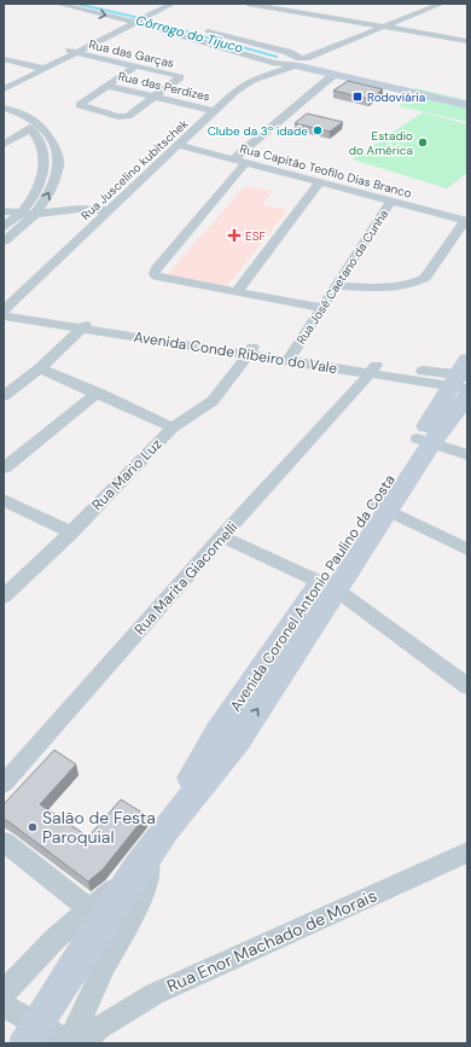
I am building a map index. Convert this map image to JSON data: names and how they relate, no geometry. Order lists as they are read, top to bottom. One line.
{"streets":{"street":["Rua das Garças","Rua das Perdizes","Rua Juscelino kubitschek","Rua Capitão Teofilo Dias Branco","Rua José Caetano da Cunha","Avenida Conde Ribeiro do Vale","Rua Mario Luz","Rua Marita Giacomelli","Avenida Coronel Antonio Paulino da Costa","Rua Enor Machado de Morais"]},"crossings":[["Rua das Garças","Rua das Perdizes"],["Rua das Perdizes","Rua Juscelino kubitschek"],["Rua Juscelino kubitschek","Rua Capitão Teofilo Dias Branco"],["Rua Juscelino kubitschek","Avenida Conde Ribeiro do Vale"],["Rua Capitão Teofilo Dias Branco","Rua José Caetano da Cunha"],["Rua José Caetano da Cunha","Avenida Conde Ribeiro do Vale"],["Avenida Conde Ribeiro do Vale","Rua Mario Luz"],["Avenida Conde Ribeiro do Vale","Rua Marita Giacomelli"],["Avenida Conde Ribeiro do Vale","Avenida Coronel Antonio Paulino da Costa"]],"water":["Córrego do Tijuco"],"places":{"transit":["Rodoviária"],"other":["Clube da 3º idade","Estadio do América","Salão de Festa Paroquial"],"health":["ESF"]}}
